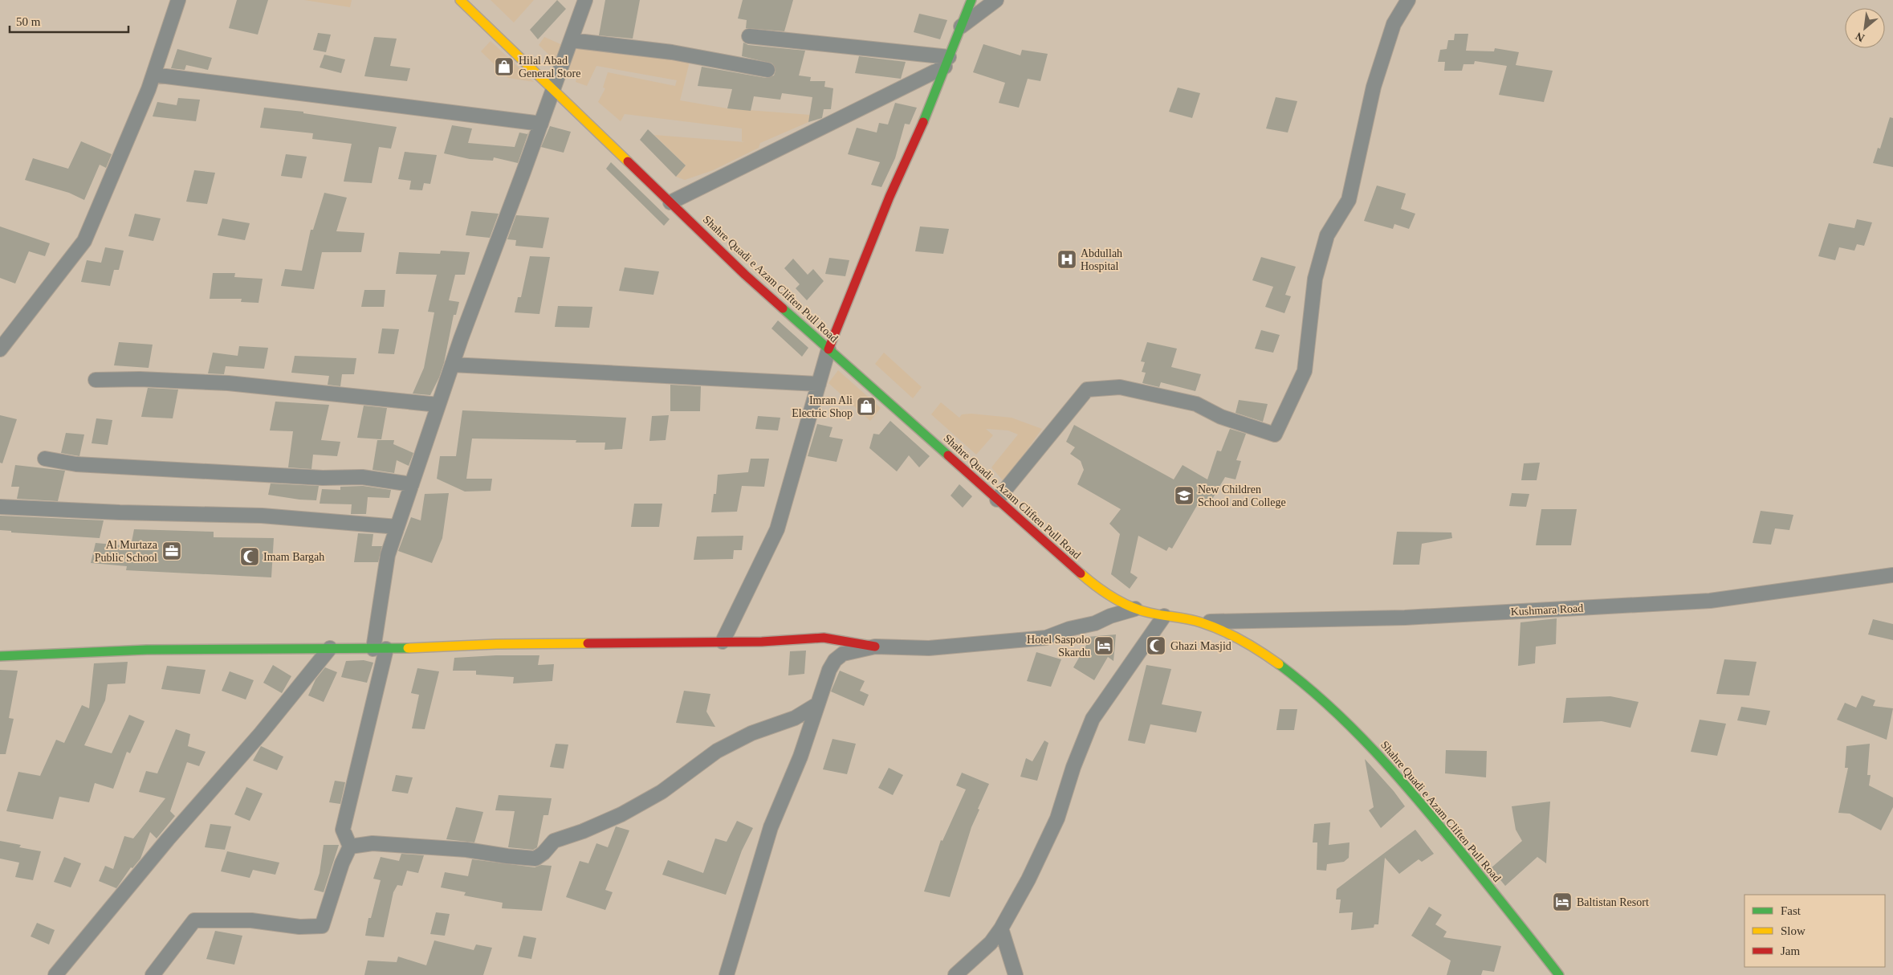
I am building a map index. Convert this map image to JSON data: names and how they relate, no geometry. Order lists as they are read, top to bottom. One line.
{"streets":{"main road":["Shahre Quadi e Azam Cliften Pull Road"],"street":["Kushmara Road"]},"crossings":[["Shahre Quadi e Azam Cliften Pull Road","Kushmara Road"]],"places":{"shop":["Hilal Abad General Store","Imran Ali Electric Shop"],"hospital":["Abdullah Hospital"],"school or university":["New Children School and College"],"office":["Al Murtaza Public School"],"mosque":["Imam Bargah","Ghazi Masjid"],"hotel":["Hotel Saspolo Skardu","Baltistan Resort"]},"legend":["Fast","Slow","Jam"],"scale_bar":"50 m","north":"bottom left"}
